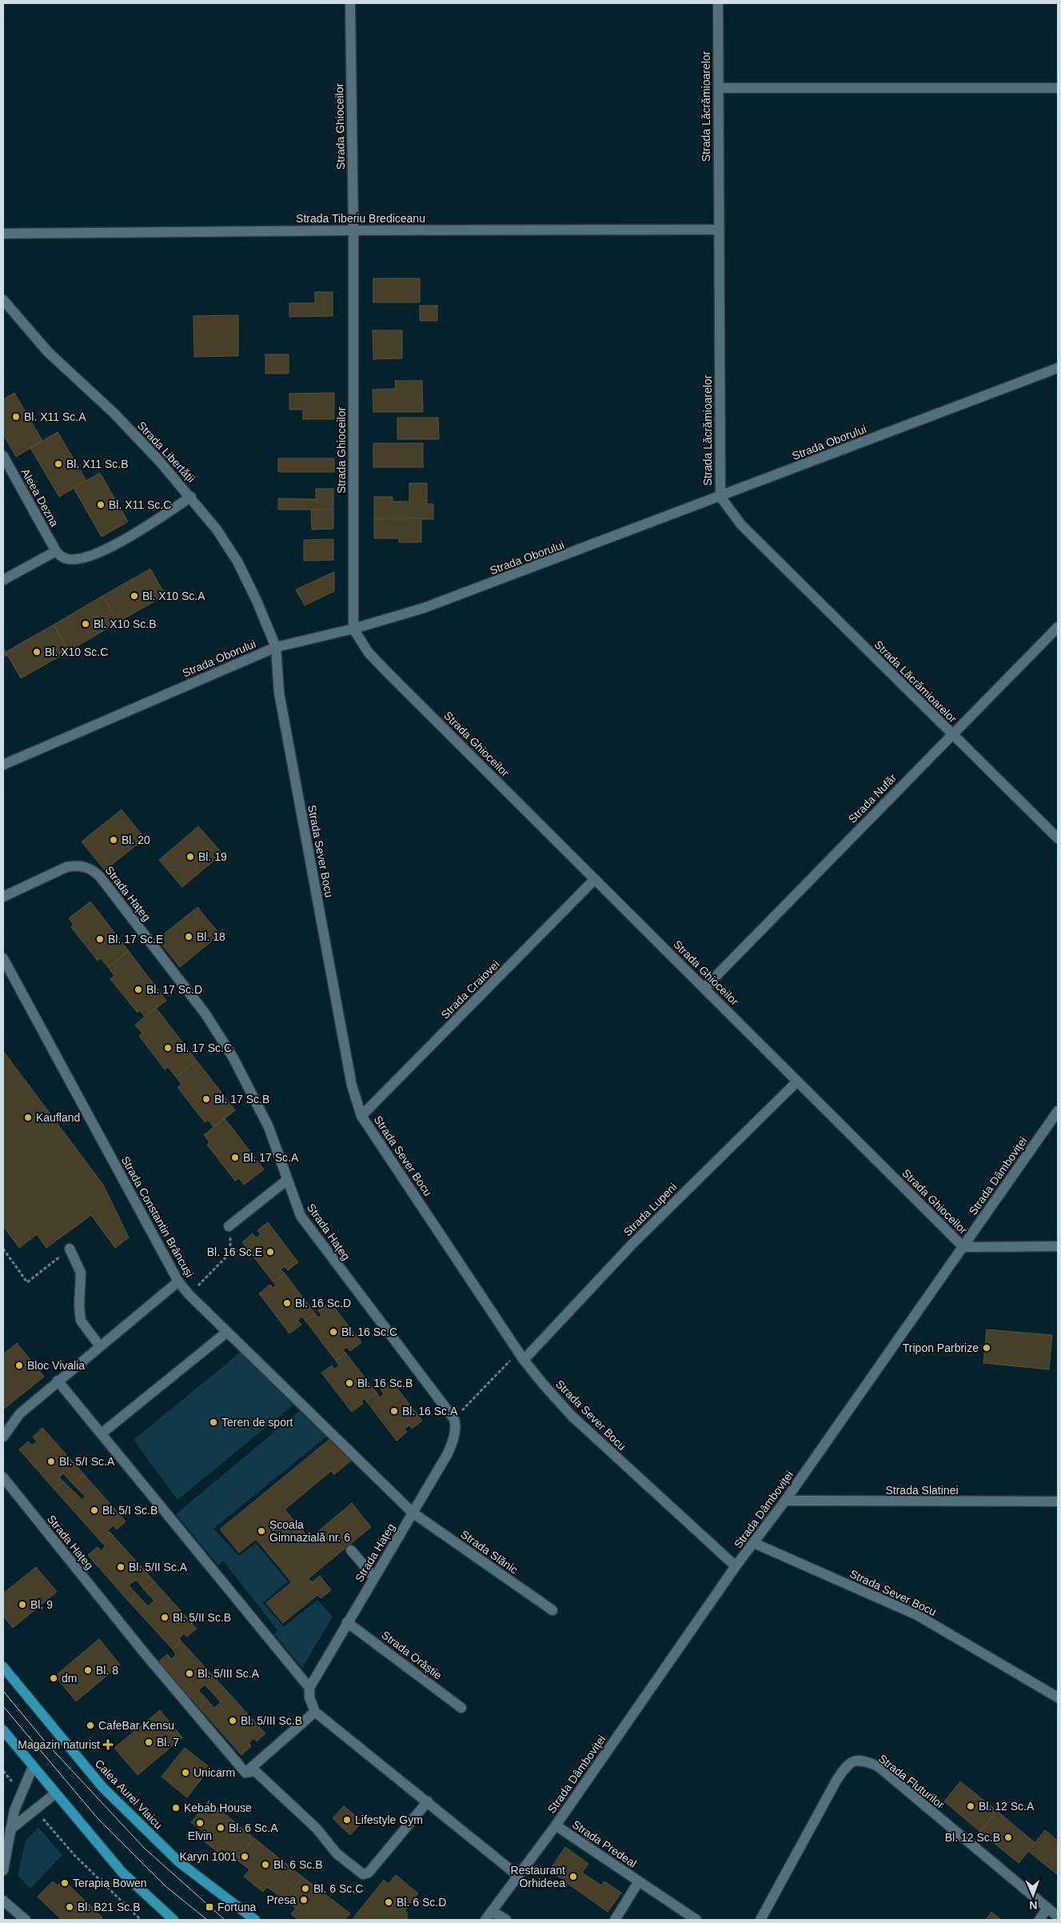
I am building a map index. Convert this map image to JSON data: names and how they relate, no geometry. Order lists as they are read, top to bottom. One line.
{"streets":{"main road":["Calea Aurel Vlaicu"],"street":["Strada Lăcrămioarelor","Strada Ghioceilor","Strada Tiberiu Brediceanu","Strada Oborului","Strada Libertății","Aleea Dezna","Strada Nufăr","Strada Sever Bocu","Strada Hațeg","Strada Craiovei","Strada Dâmboviței","Strada Lupeni","Strada Constantin Brâncuși","Strada Slatinei","Strada Slănic","Strada Orăștie","Strada Fluturilor","Strada Predeal"]},"crossings":[["Strada Lăcrămioarelor","Strada Tiberiu Brediceanu"],["Strada Lăcrămioarelor","Strada Oborului"],["Strada Lăcrămioarelor","Strada Nufăr"],["Strada Ghioceilor","Strada Tiberiu Brediceanu"],["Strada Ghioceilor","Strada Oborului"],["Strada Ghioceilor","Strada Nufăr"],["Strada Ghioceilor","Strada Craiovei"],["Strada Ghioceilor","Strada Dâmboviței"],["Strada Ghioceilor","Strada Lupeni"],["Strada Oborului","Strada Libertății"],["Strada Oborului","Strada Sever Bocu"],["Strada Libertății","Strada Sever Bocu"],["Strada Sever Bocu","Strada Craiovei"],["Strada Sever Bocu","Strada Dâmboviței"],["Strada Sever Bocu","Strada Lupeni"],["Strada Hațeg","Strada Constantin Brâncuși"],["Strada Hațeg","Strada Slănic"],["Strada Hațeg","Strada Orăștie"],["Strada Dâmboviței","Strada Slatinei"],["Strada Dâmboviței","Strada Predeal"],["Strada Constantin Brâncuși","Strada Slănic"]],"places":{"other":["Bl. X11 Sc.A","Bl. X11 Sc.B","Bl. X11 Sc.C","Bl. X10 Sc.A","Bl. X10 Sc.B","Bl. X10 Sc.C","Bl. 20","Bl. 19","Bl. 18","Bl. 17 Sc.E","Bl. 17 Sc.D","Bl. 17 Sc.C","Bl. 17 Sc.B","Kaufland","Bl. 17 Sc.A","Bl. 16 Sc.E","Bl. 16 Sc.D","Bl. 16 Sc.C","Tripon Parbrize","Bloc Vivalia","Bl. 16 Sc.B","Bl. 16 Sc.A","Teren de sport","Bl. 5/I Sc.A","Bl. 5/I Sc.B","Școala Gimnazială nr. 6","Bl. 5/II Sc.A","Bl. 9","Bl. 5/II Sc.B","Bl. 8","Bl. 5/III Sc.A","dm","Bl. 5/III Sc.B","CafeBar Kensu","Bl. 7","Unicarm","Bl. 12 Sc.A","Kebab House","Lifestyle Gym","Elvin","Bl. 6 Sc.A","Bl. 12 Sc.B","Karyn 1001","Bl. 6 Sc.B","Restaurant Orhideea","Terapia Bowen","Bl. 6 Sc.C","Presa","Bl. 6 Sc.D","Bl. B21 Sc.B"],"health":["Magazin naturist"],"transit":["Fortuna"]},"north":"bottom"}
